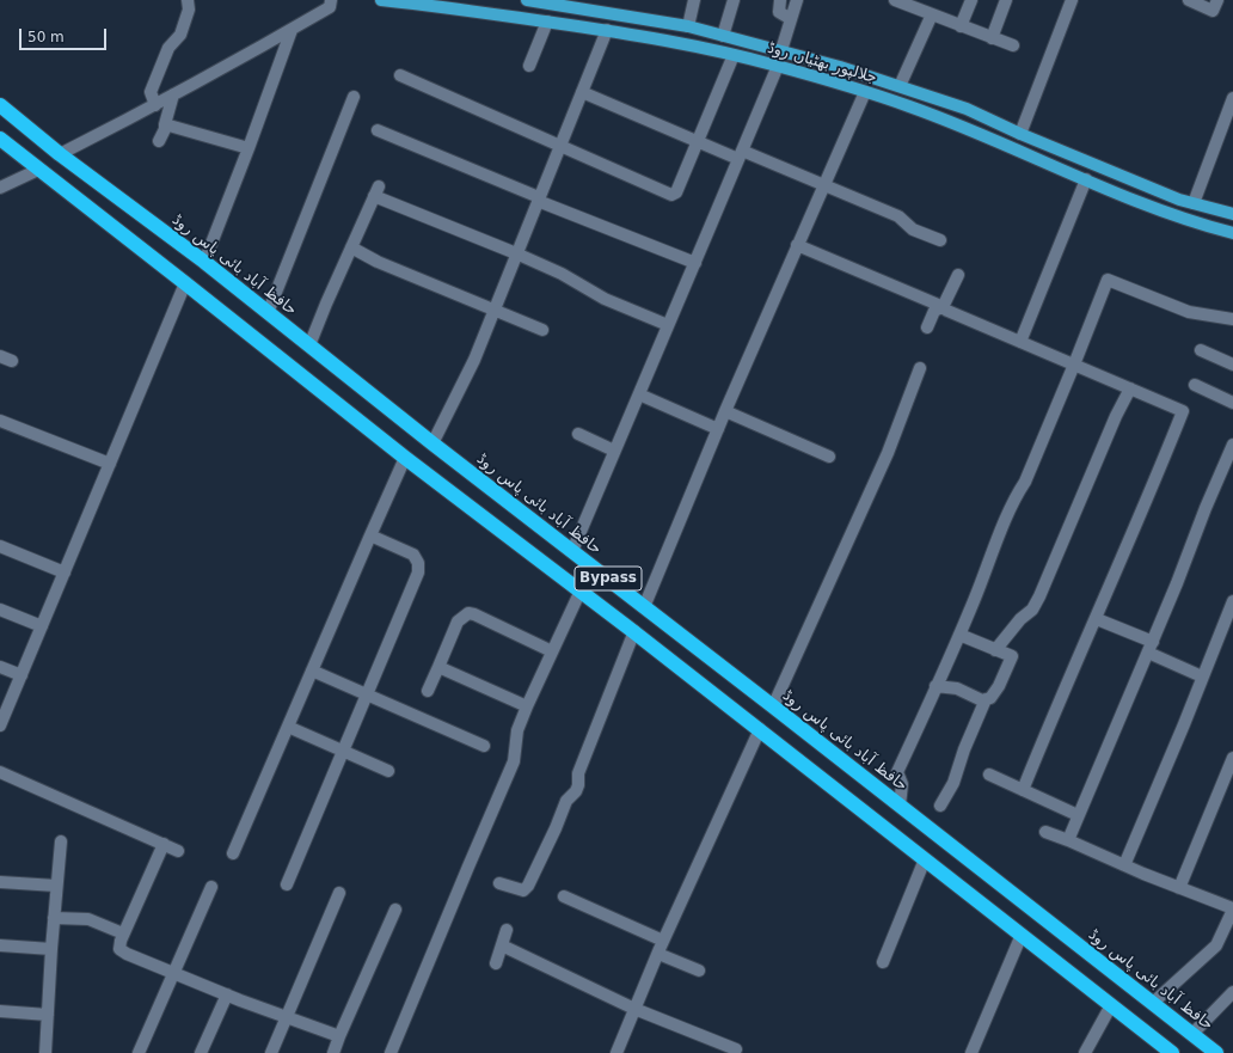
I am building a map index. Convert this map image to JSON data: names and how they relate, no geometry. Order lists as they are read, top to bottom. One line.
{"streets":{"highway":["حافظ آباد بائی پاس روڈ","Bypass"],"main road":["جلالپور بھٹیاں روڈ"]},"scale_bar":"50 m"}
